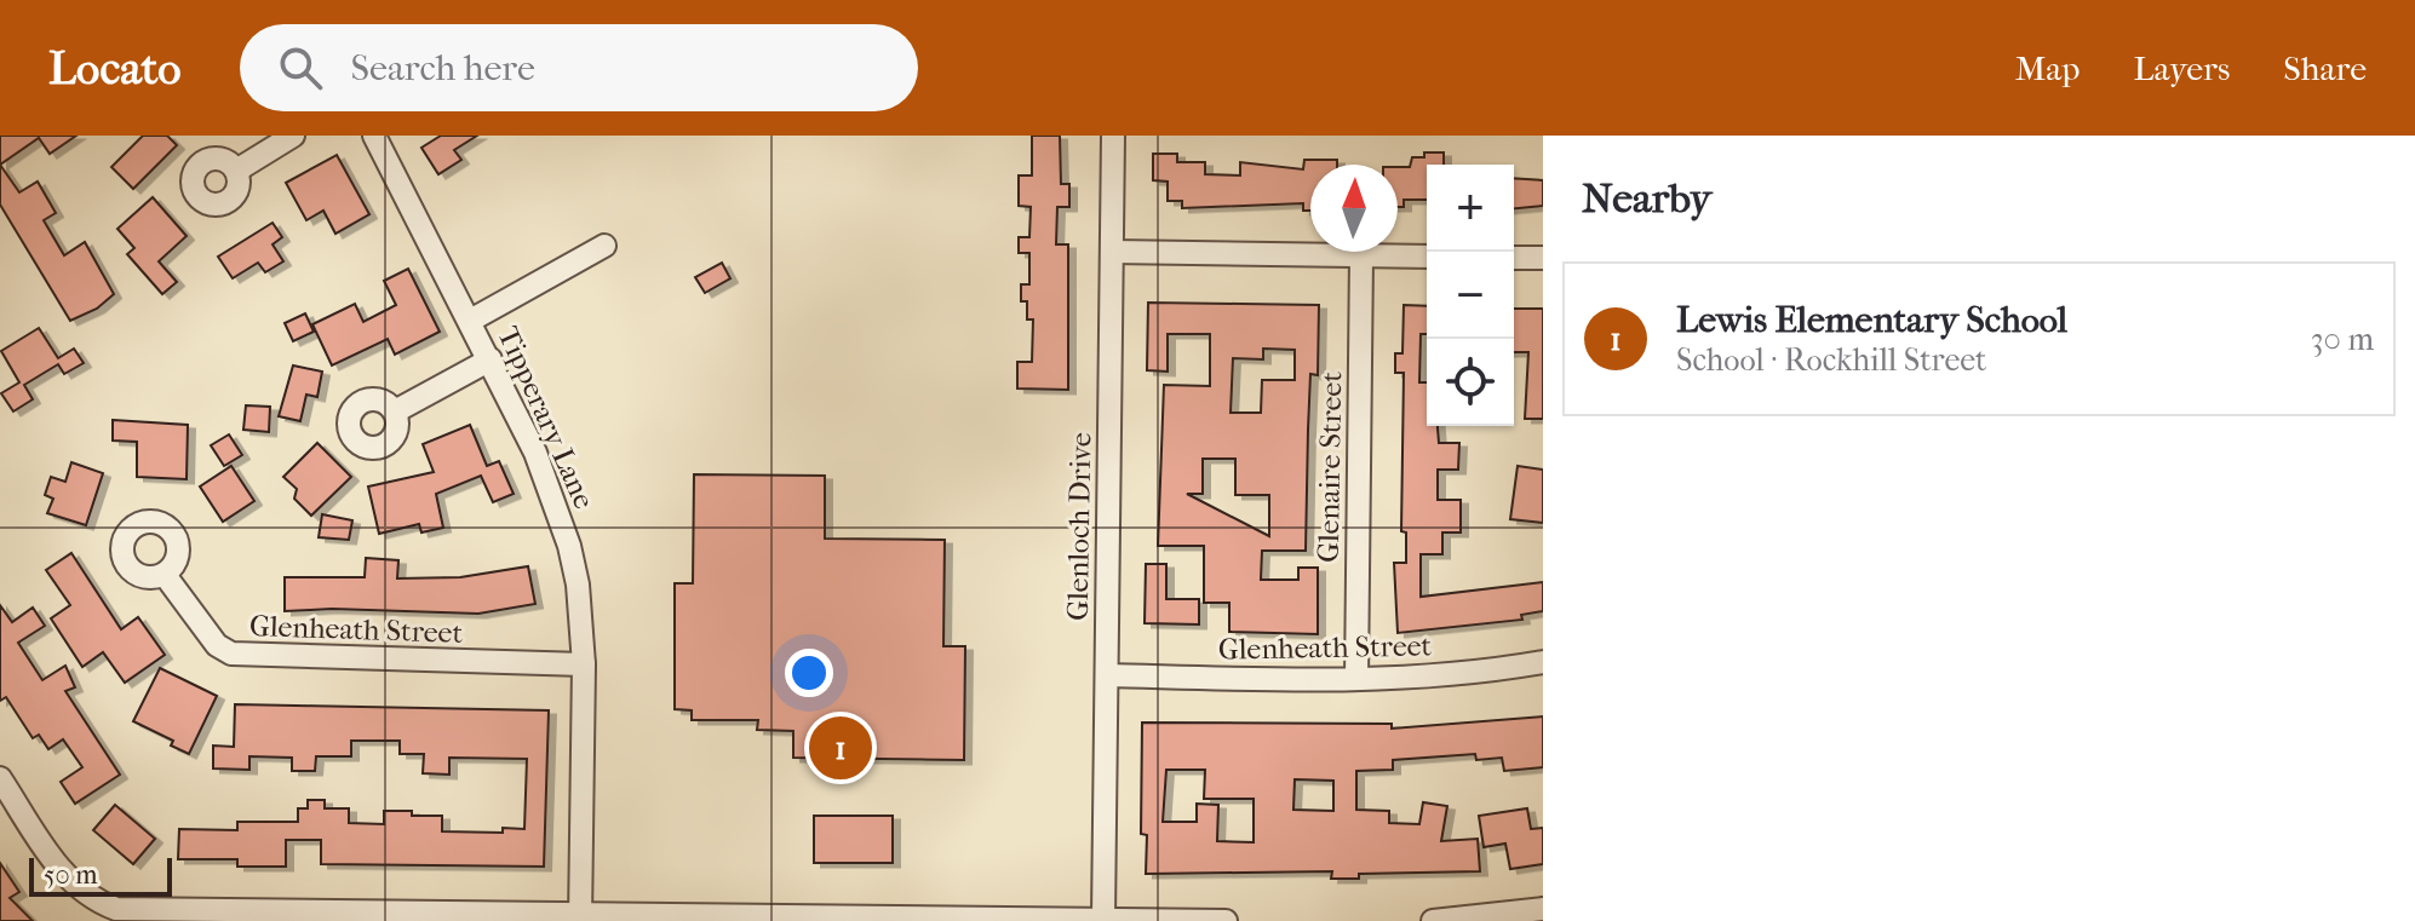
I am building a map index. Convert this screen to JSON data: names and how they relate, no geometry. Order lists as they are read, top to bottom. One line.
{"streets":{"street":["Tipperary Lane","Glenaire Street","Glenloch Drive","Glenheath Street"]},"crossings":[["Tipperary Lane","Glenheath Street"],["Glenaire Street","Glenheath Street"],["Glenloch Drive","Glenheath Street"]],"scale_bar":"50 m","north":"top","page":{"header":"Locato","search":"Search here","nav":["Map","Layers","Share"],"heading":"Nearby","map_buttons":["+","−"],"list":[{"mark":"1","name":"Lewis Elementary School","note":"School · Rockhill Street","value":"30 m"}],"pins":"1","scale":"50 m"}}
